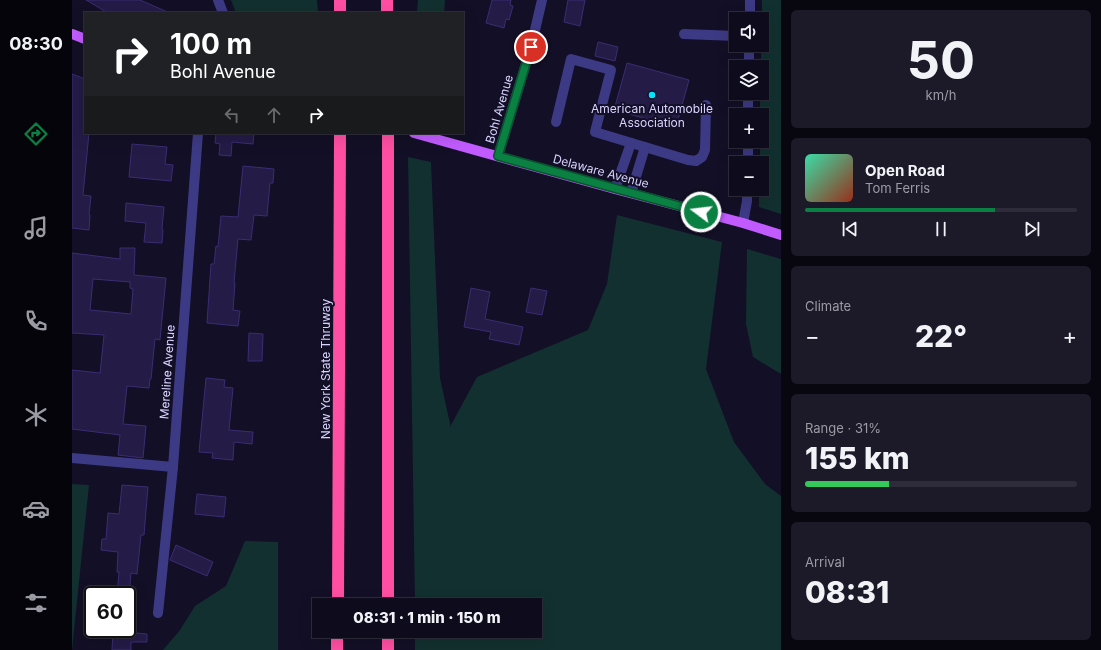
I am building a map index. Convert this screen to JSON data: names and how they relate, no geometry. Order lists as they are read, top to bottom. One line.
{"streets":{"highway":["New York State Thruway"],"main road":["Delaware Avenue"],"street":["Bohl Avenue","Mereline Avenue"]},"crossings":[["Bohl Avenue","Delaware Avenue"]],"places":["American Automobile Association"],"page":{"tabs":"08:30","tile":[["50","km/h"],"Climate",["Range · 31%","155 km"],["Arrival","08:31"]],"map_buttons":["+","−"],"turn":["100 m","Bohl Avenue"],"song":["Open Road","Tom Ferris"],"heat":["−","22°","+"],"limit":"60","trip":"08:31 · 1 min · 150 m"}}
